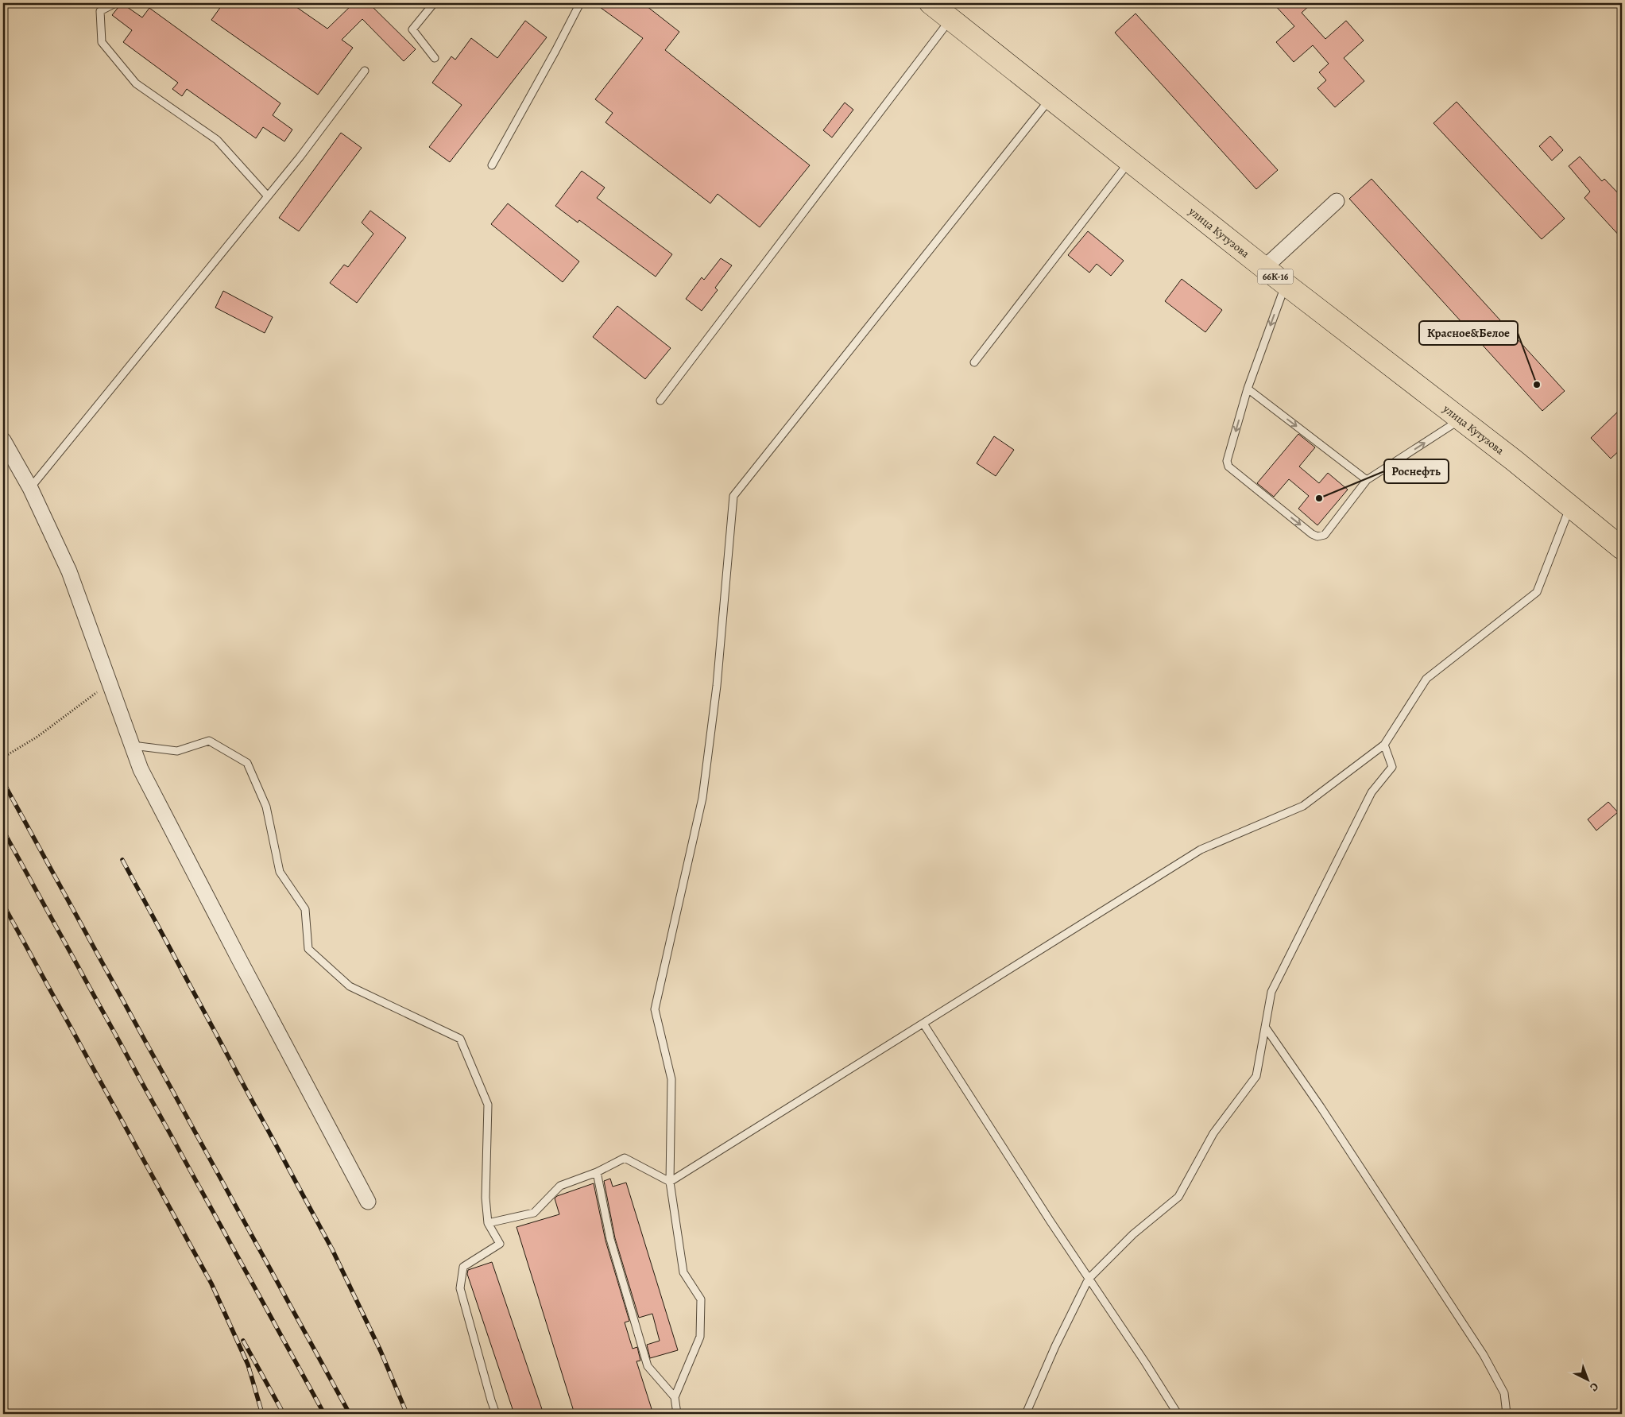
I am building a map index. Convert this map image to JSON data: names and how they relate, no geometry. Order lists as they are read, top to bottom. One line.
{"streets":{"main road":["улица Кутузова","66К-16"]},"places":["Красное&Белое","Роснефть"],"north":"bottom right"}
